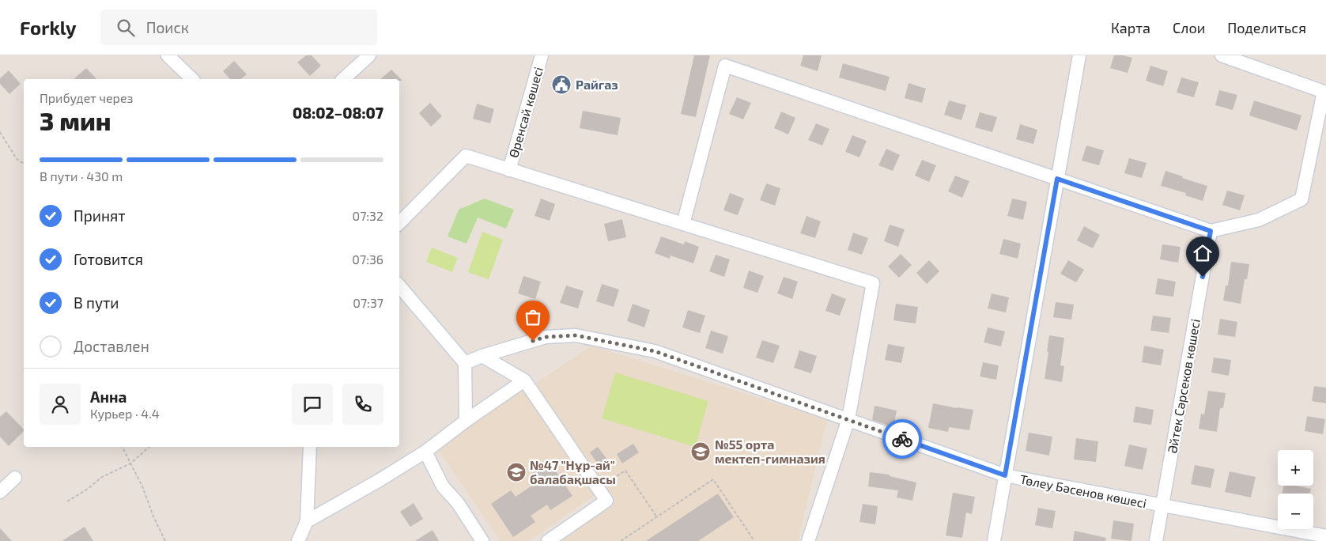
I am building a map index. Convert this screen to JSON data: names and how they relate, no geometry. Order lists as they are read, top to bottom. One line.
{"streets":{"street":["Өренсай көшесі","Әйтек Сәрсеков көшесі","Төлеу Бәсенов көшесі"]},"crossings":[["Әйтек Сәрсеков көшесі","Төлеу Бәсенов көшесі"]],"places":{"public building":["Райгаз"],"school or university":["№55 орта мектеп-гимназия","№47 \"Нұр-ай\" балабақшасы"]},"page":{"header":"Forkly","search":"Поиск","nav":["Карта","Слои","Поделиться"],"heading":["3 мин","Прибудет через","08:02–08:07"],"panel":["Анна","Курьер · 4.4"],"bar":"В пути · 430 m","list":[["Принят","07:32"],["Готовится","07:36"],["В пути","07:37"],"Доставлен"],"map_buttons":["+","−"]}}
